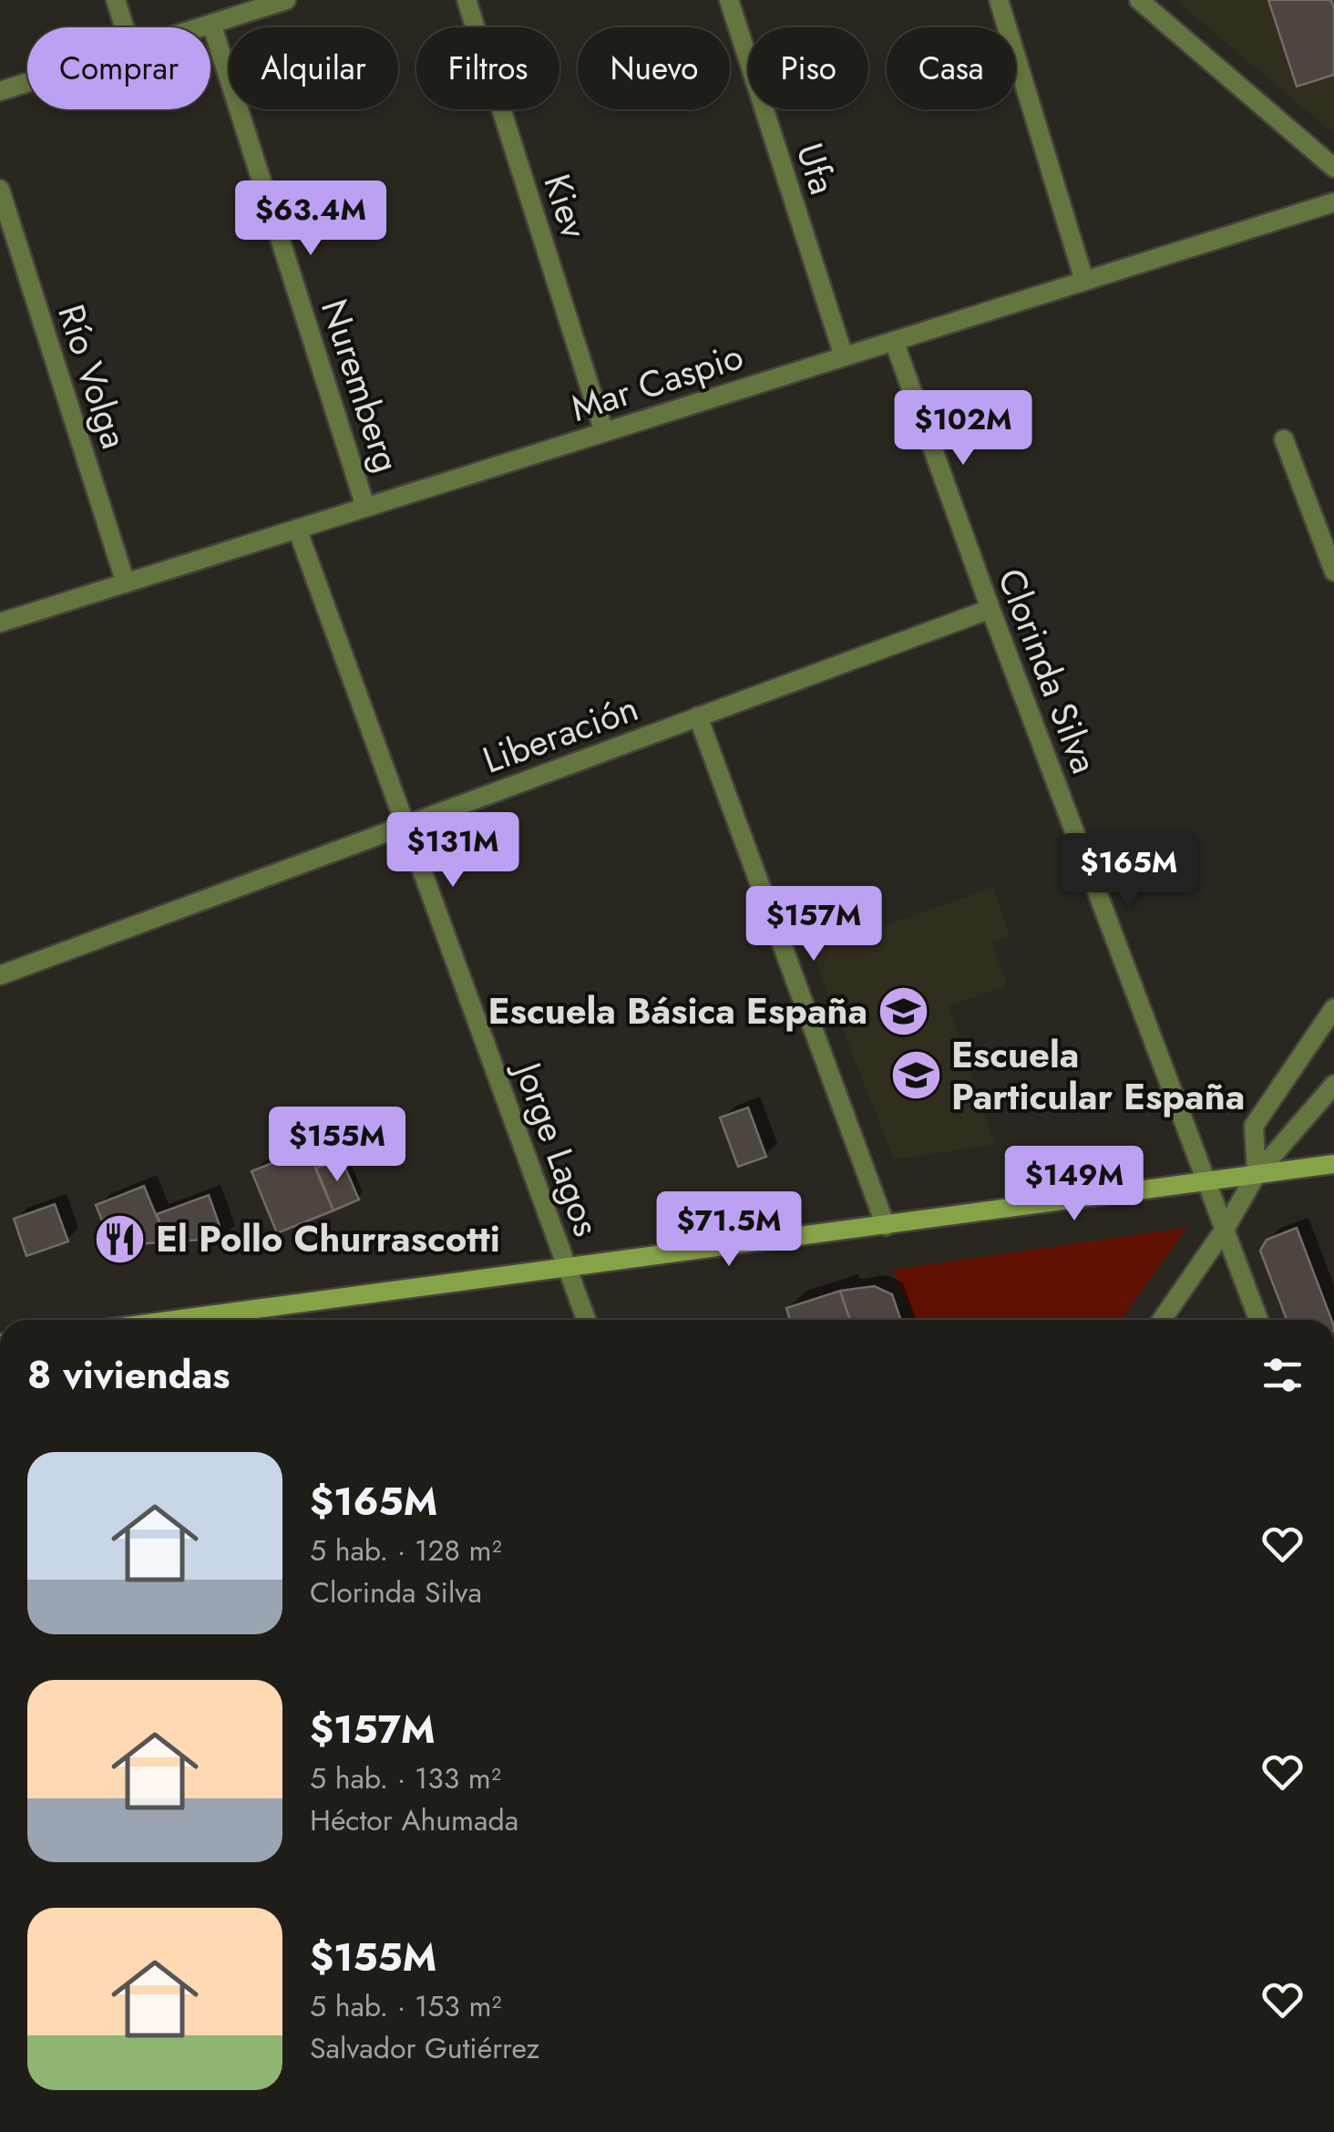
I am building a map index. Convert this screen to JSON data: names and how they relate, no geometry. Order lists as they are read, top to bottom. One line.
{"streets":{"street":["Ufa","Kiev","Río Volga","Mar Caspio","Nuremberg","Clorinda Silva","Liberación","Jorge Lagos"]},"crossings":[["Ufa","Mar Caspio"],["Kiev","Mar Caspio"],["Río Volga","Mar Caspio"],["Mar Caspio","Nuremberg"],["Mar Caspio","Clorinda Silva"],["Mar Caspio","Jorge Lagos"],["Clorinda Silva","Liberación"],["Liberación","Jorge Lagos"]],"places":{"school or university":["Escuela Básica España","Escuela Particular España"],"restaurant":["El Pollo Churrascotti"]},"page":{"chip":["Comprar","Alquilar","Filtros","Nuevo","Piso","Casa"],"price":["$63.4M","$102M","$131M","$165M","$157M","$155M","$149M","$71.5M"],"heading":"8 viviendas","list":[{"name":"$165M","note":"5 hab. · 128 m² · Clorinda Silva"},{"name":"$157M","note":"5 hab. · 133 m² · Héctor Ahumada"},{"name":"$155M","note":"5 hab. · 153 m² · Salvador Gutiérrez"}]}}
